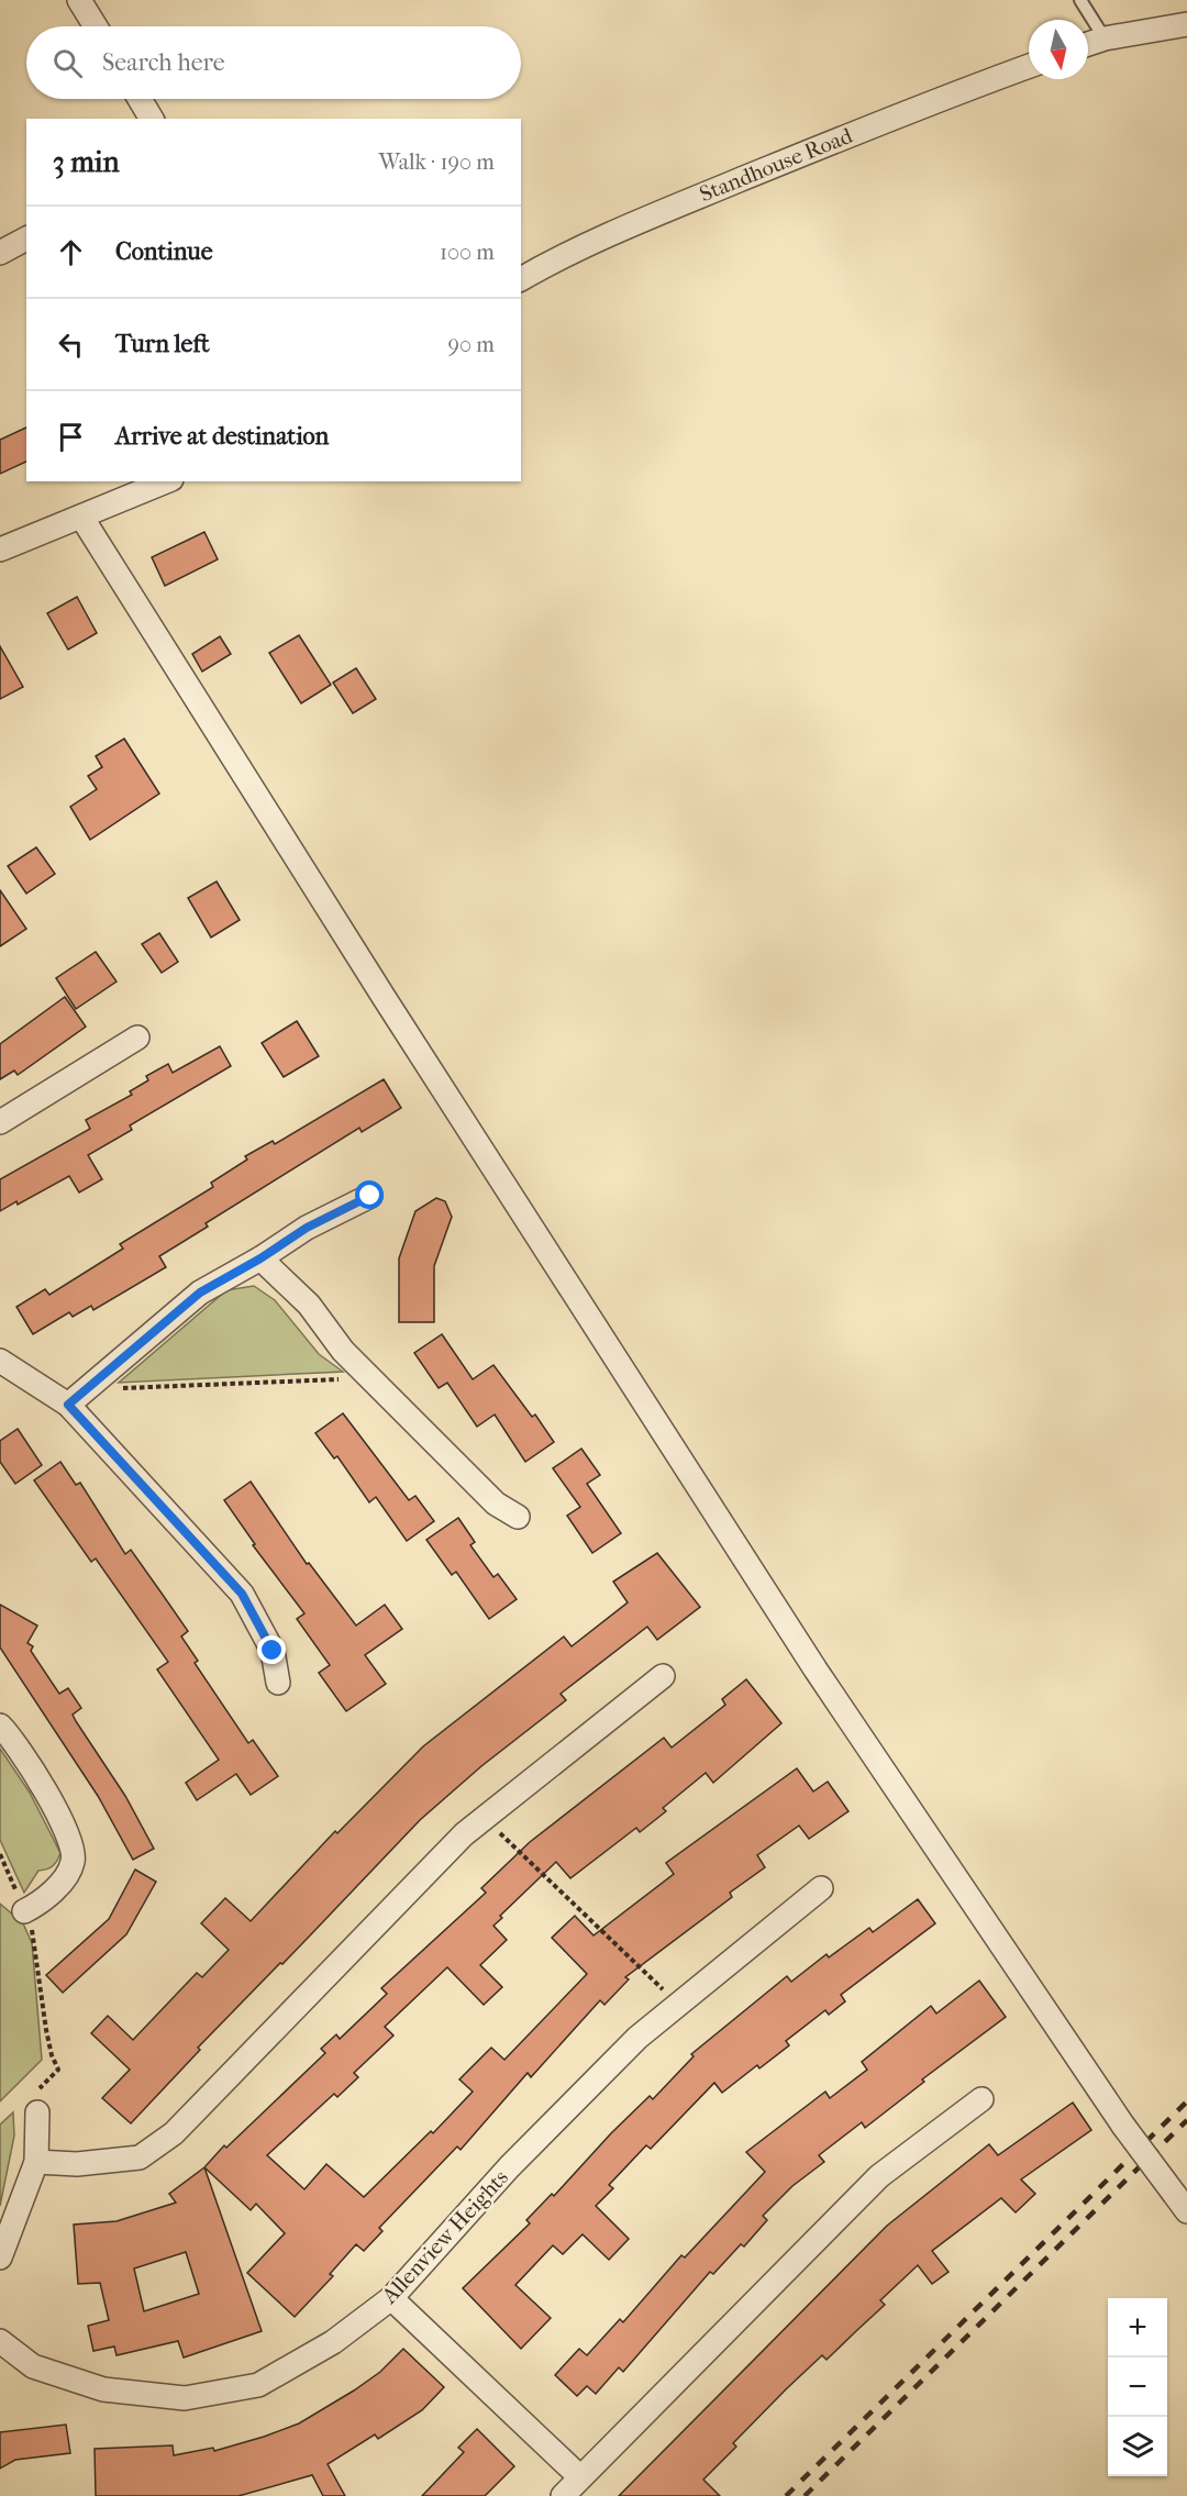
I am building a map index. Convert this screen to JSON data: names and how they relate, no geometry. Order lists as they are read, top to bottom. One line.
{"streets":{"street":["Standhouse Road","Allenview Heights"]},"north":"bottom","page":{"search":"Search here","heading":["3 min","Walk · 190 m"],"list":[["Continue","100 m"],["Turn left","90 m"],"Arrive at destination"],"map_buttons":["+","−"]}}
